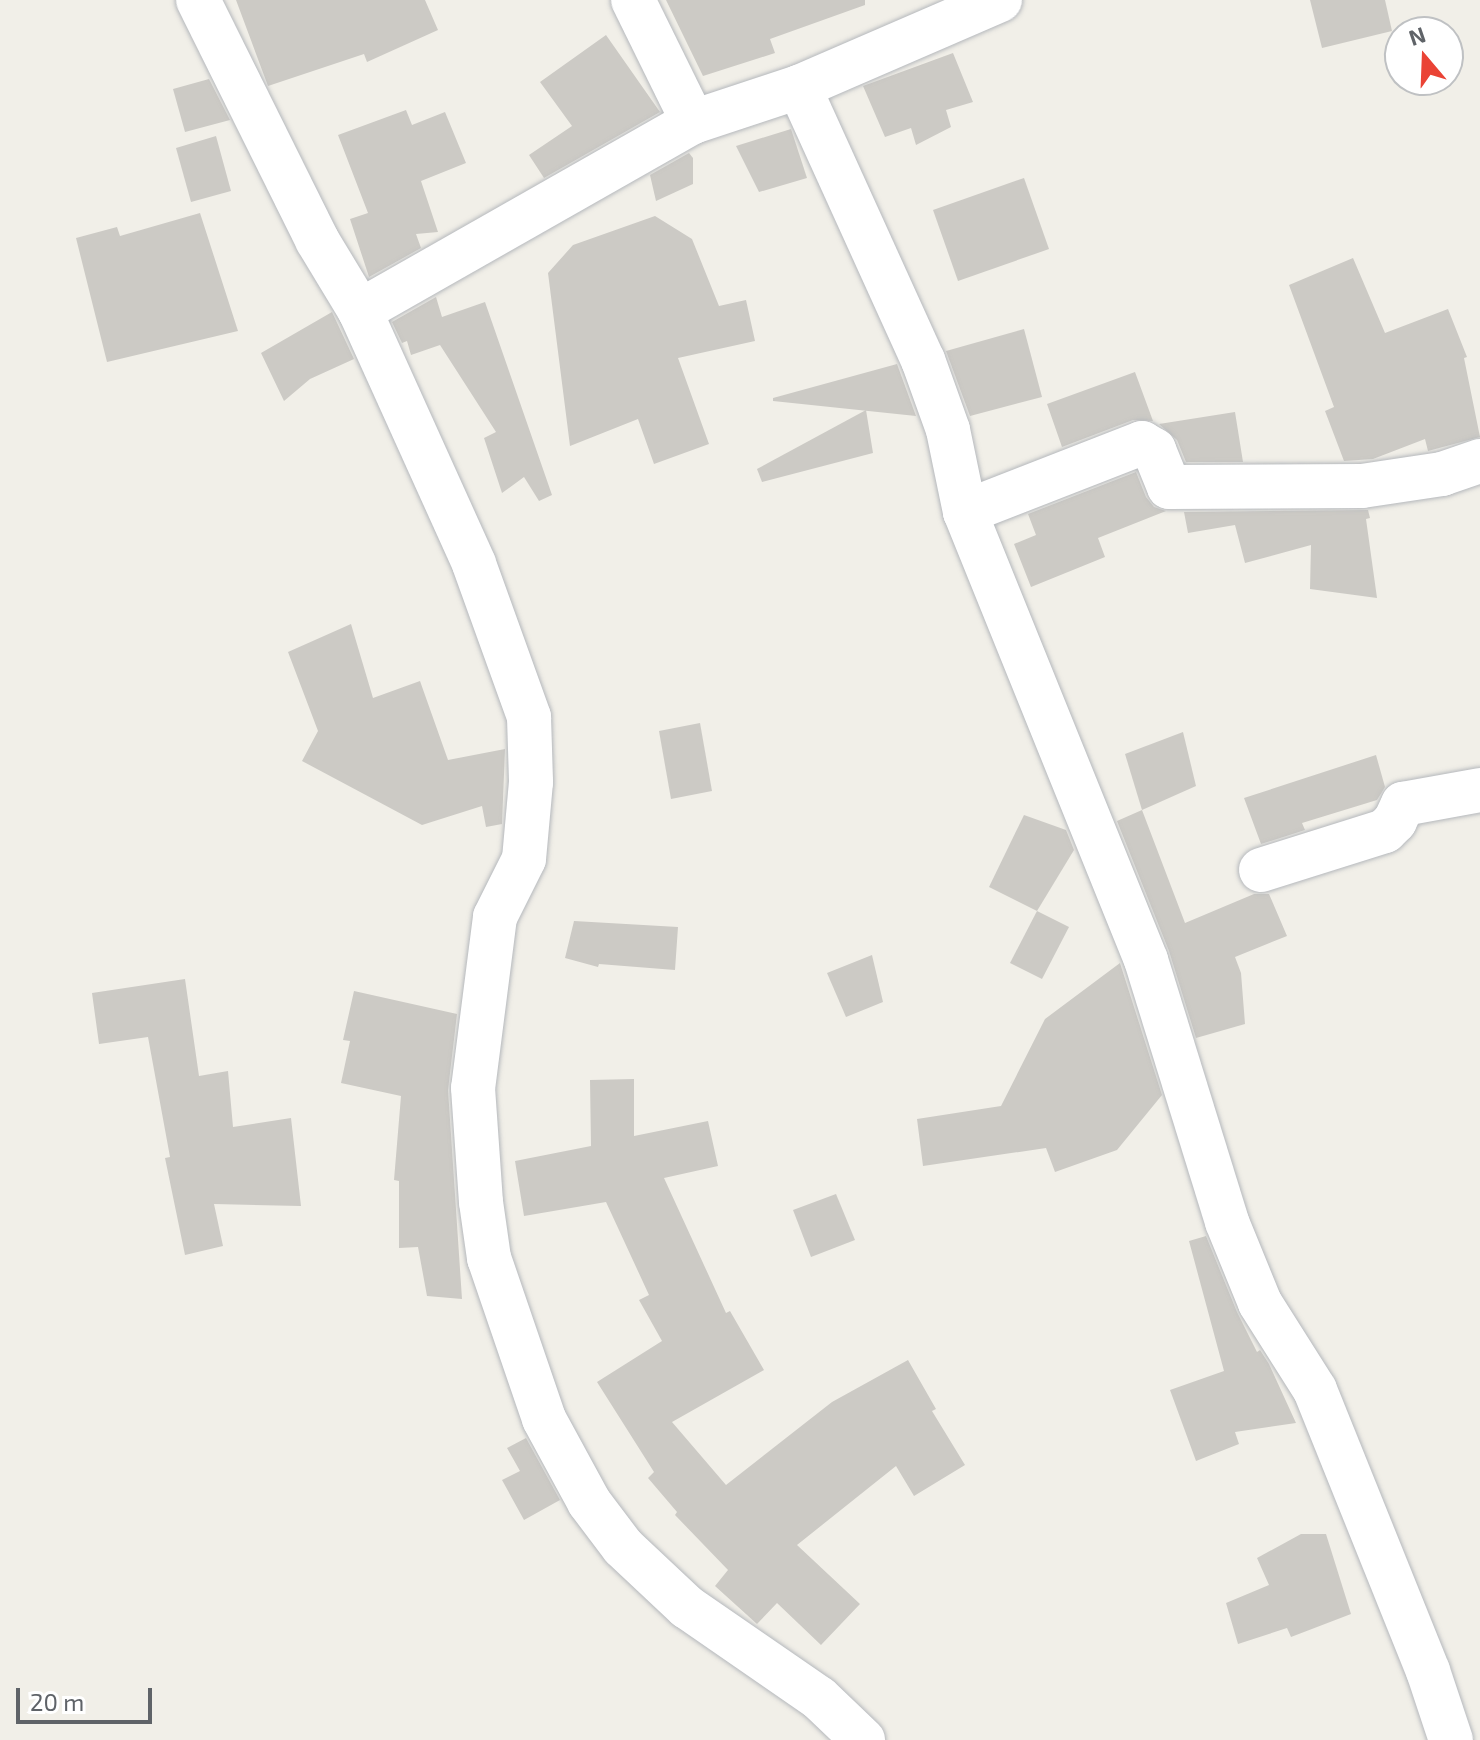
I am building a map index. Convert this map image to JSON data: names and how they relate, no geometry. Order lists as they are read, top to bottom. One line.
{"scale_bar":"20 m","north":"top"}
